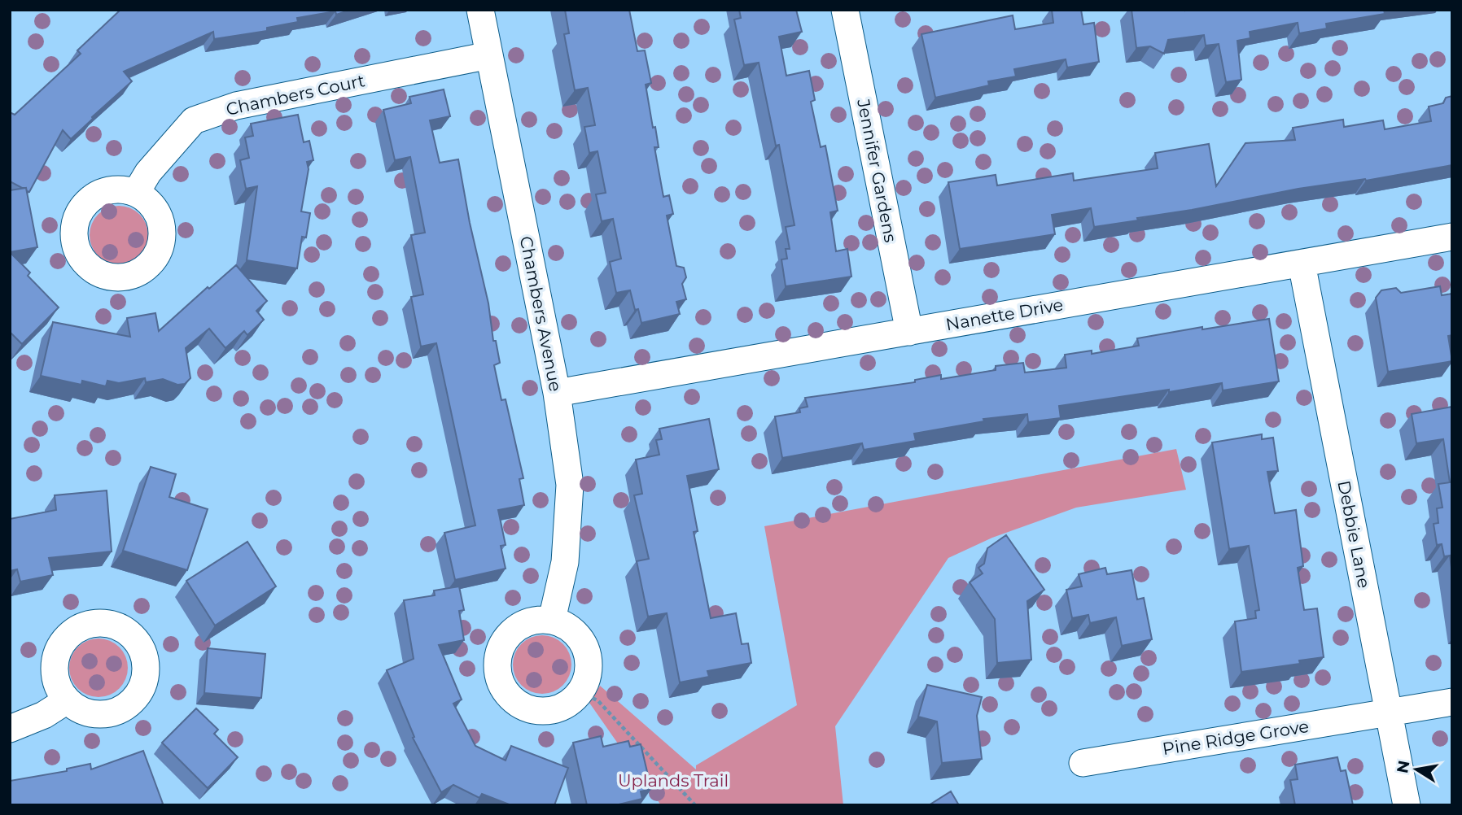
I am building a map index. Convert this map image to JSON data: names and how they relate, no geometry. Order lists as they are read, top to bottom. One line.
{"streets":{"street":["Chambers Court","Jennifer Gardens","Chambers Avenue","Nanette Drive","Debbie Lane","Pine Ridge Grove"]},"crossings":[["Chambers Court","Chambers Avenue"],["Jennifer Gardens","Nanette Drive"],["Chambers Avenue","Nanette Drive"],["Nanette Drive","Debbie Lane"],["Debbie Lane","Pine Ridge Grove"]],"parks":["Uplands Trail"],"north":"left"}
